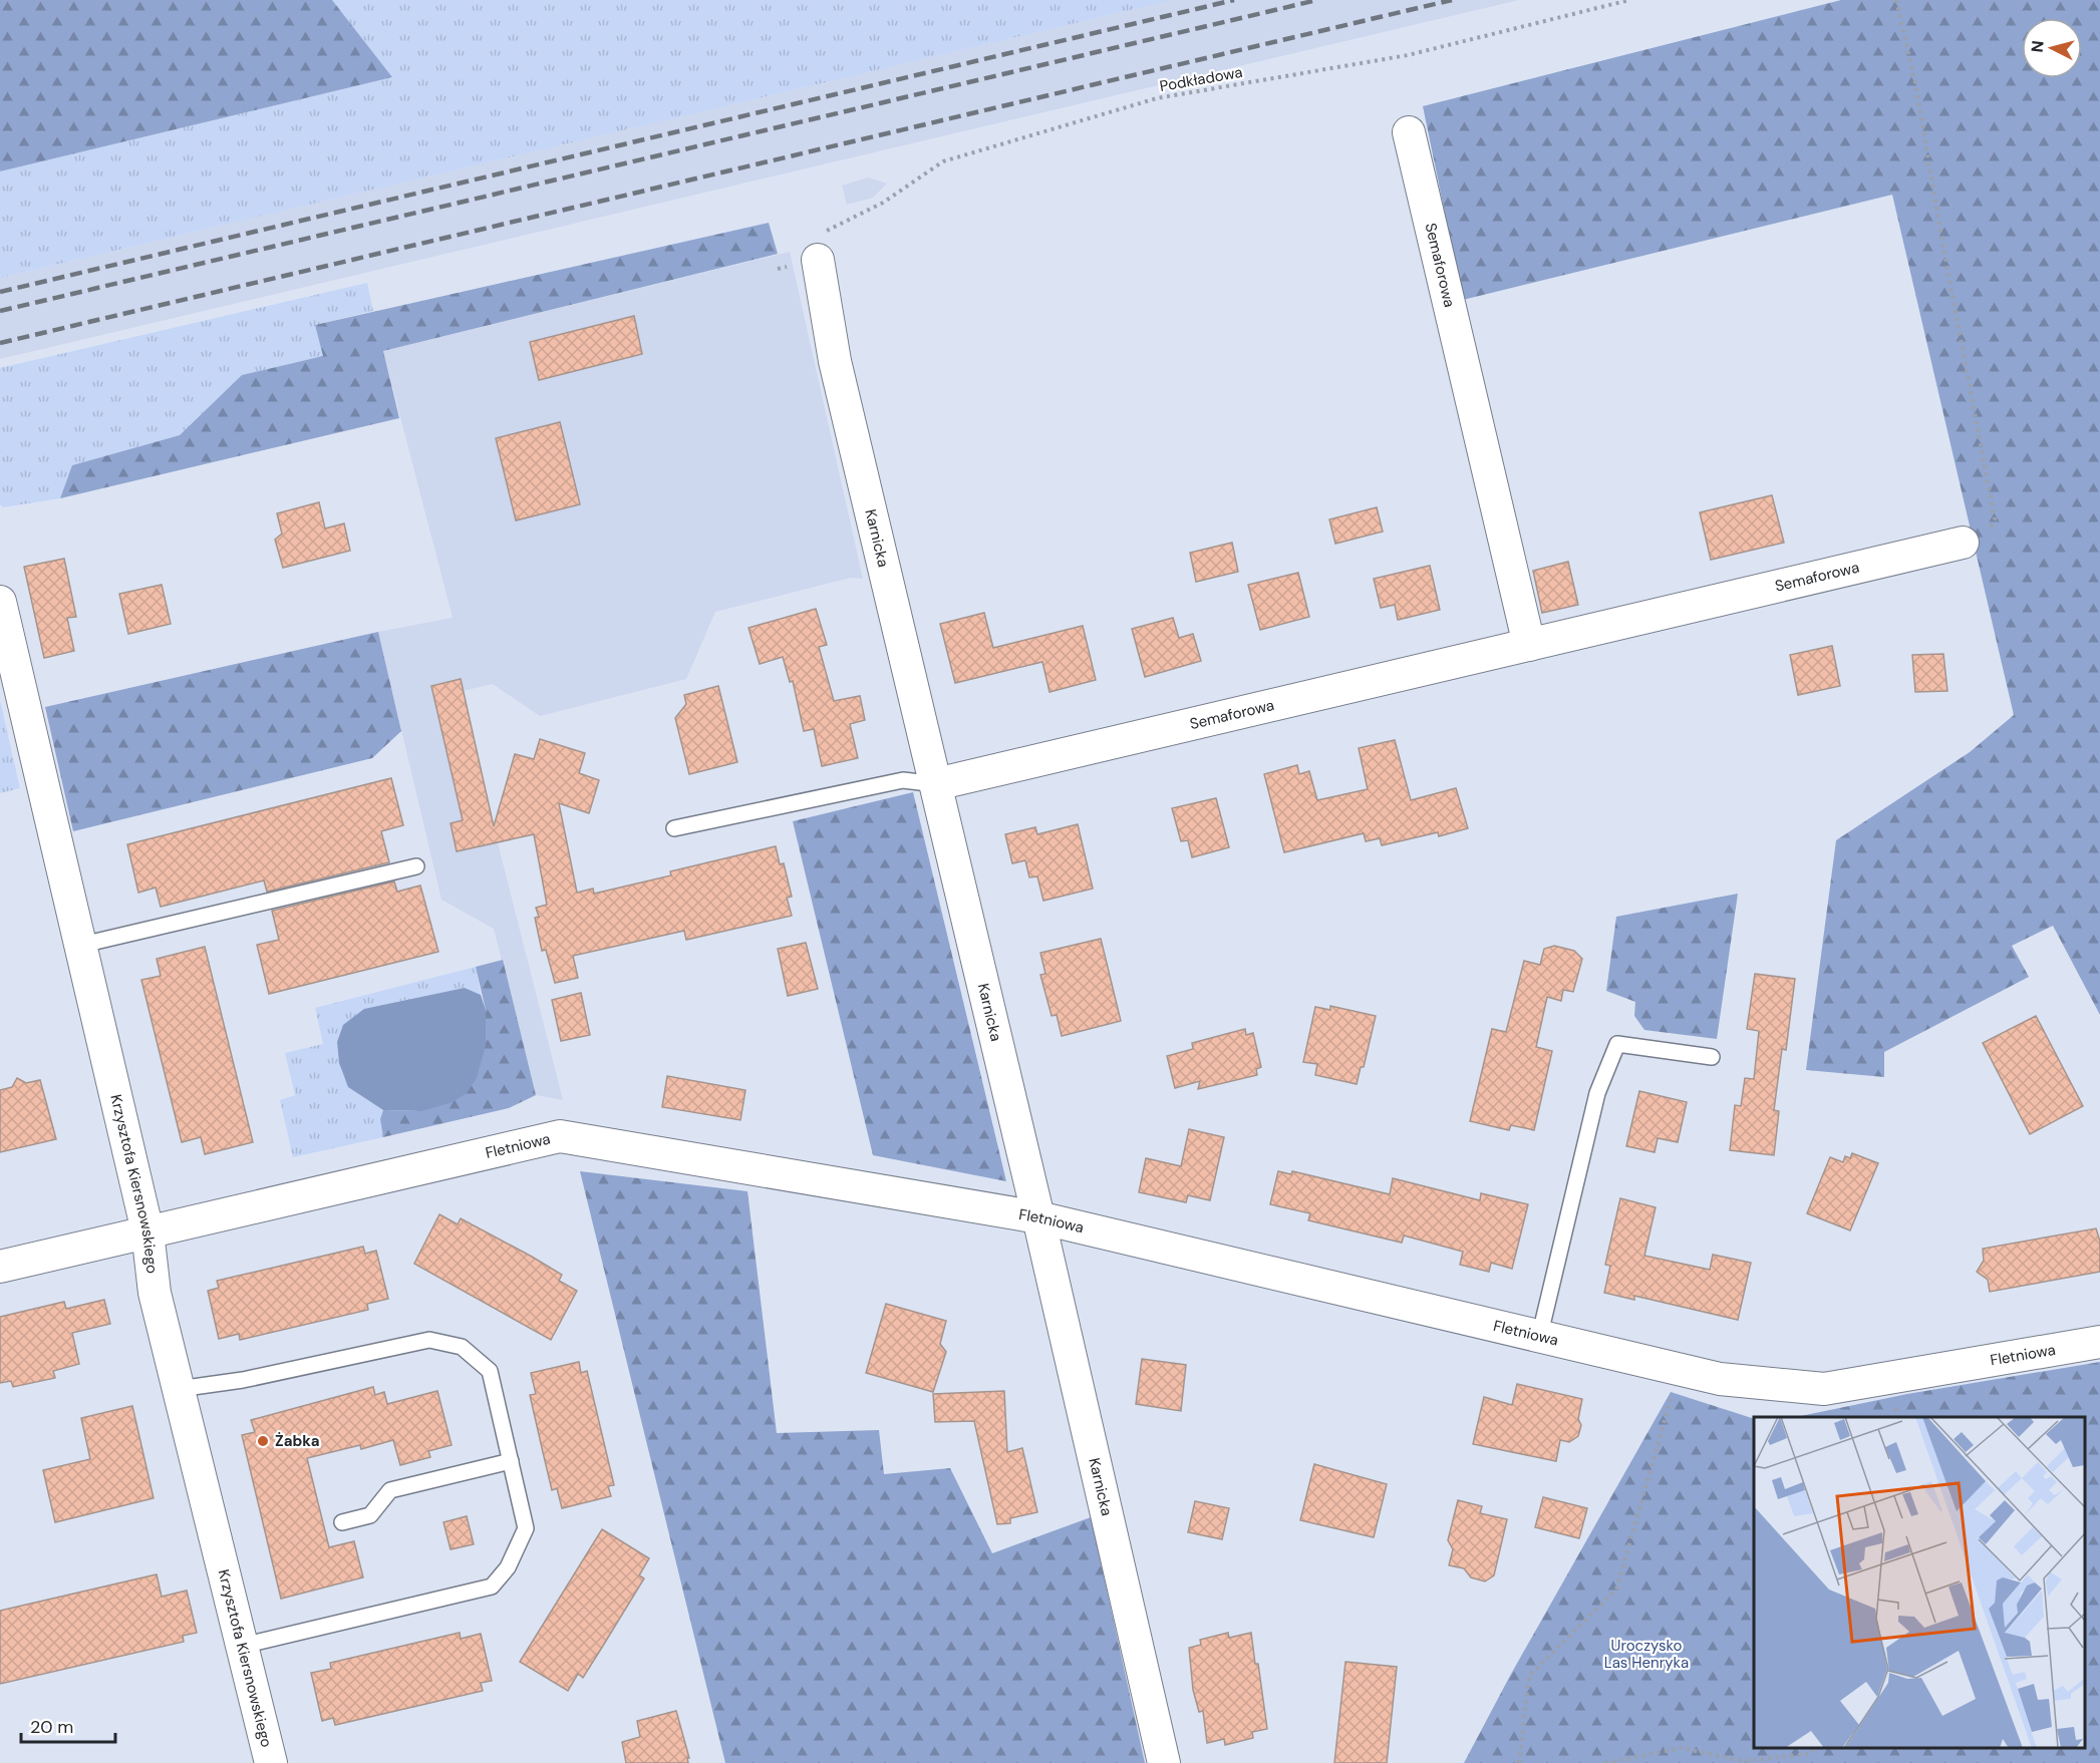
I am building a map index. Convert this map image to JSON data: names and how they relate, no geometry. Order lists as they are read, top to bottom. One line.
{"streets":{"street":["Semaforowa","Karnicka","Fletniowa","Krzysztofa Kiersnowskiego"],"path":["Podkładowa"]},"crossings":[["Podkładowa","Karnicka"],["Semaforowa","Karnicka"],["Karnicka","Fletniowa"],["Fletniowa","Krzysztofa Kiersnowskiego"]],"parks":["Uroczysko Las Henryka"],"places":["Żabka"],"scale_bar":"20 m","north":"left"}
